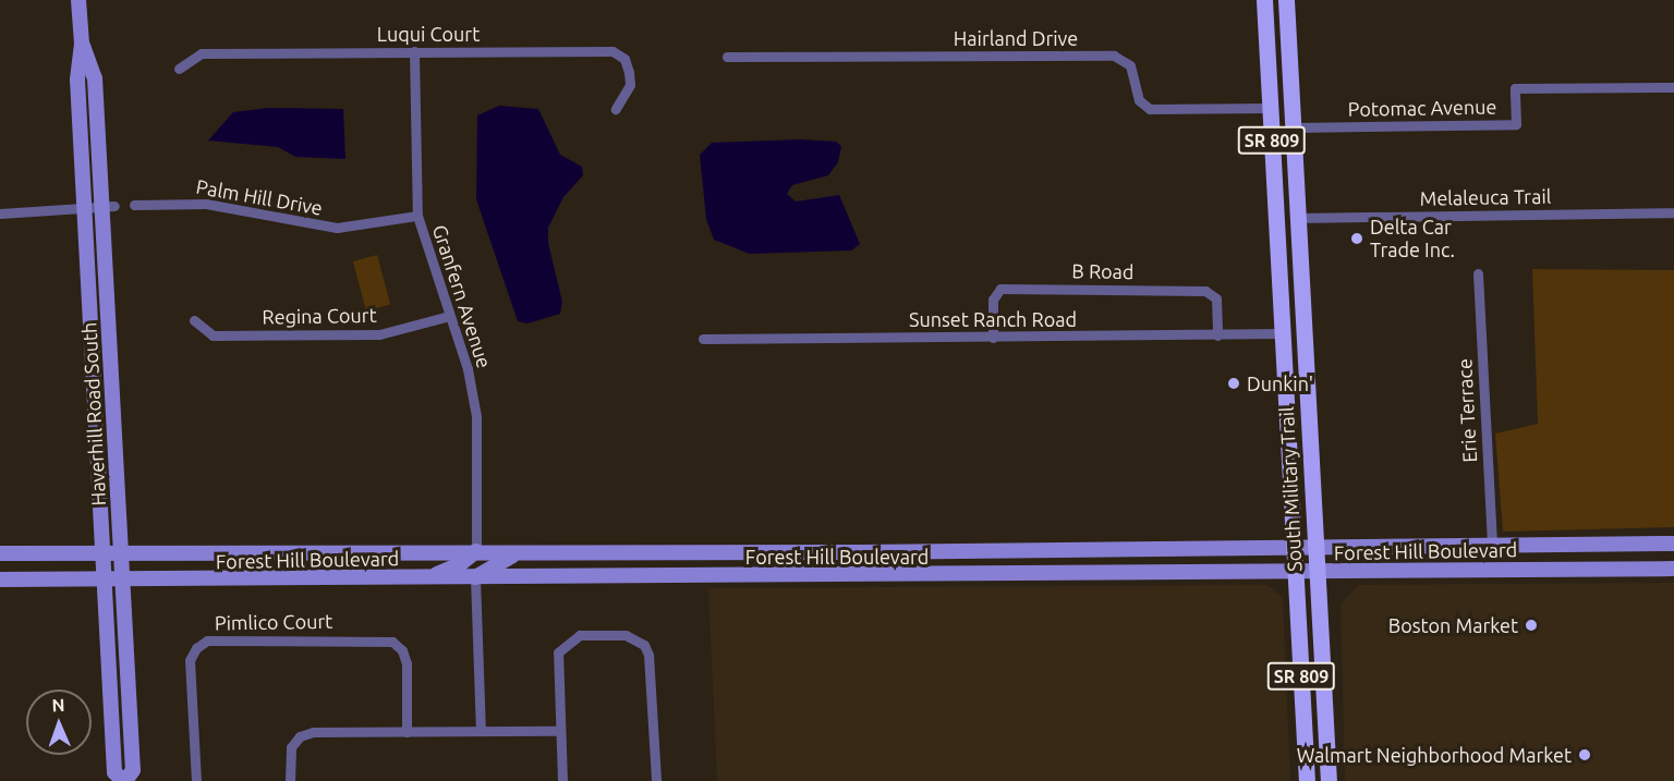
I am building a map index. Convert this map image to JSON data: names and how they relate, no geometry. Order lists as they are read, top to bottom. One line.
{"streets":{"main road":["SR 809","Haverhill Road South","South Military Trail","Forest Hill Boulevard"],"street":["Luqui Court","Hairland Drive","Potomac Avenue","Palm Hill Drive","Melaleuca Trail","B Road","Granfern Avenue","Regina Court","Sunset Ranch Road","Erie Terrace","Pimlico Court"]},"crossings":[["Luqui Court","Granfern Avenue"],["Hairland Drive","South Military Trail"],["Potomac Avenue","South Military Trail"],["Palm Hill Drive","Granfern Avenue"],["Melaleuca Trail","South Military Trail"],["B Road","Sunset Ranch Road"],["Granfern Avenue","Regina Court"],["Granfern Avenue","Forest Hill Boulevard"],["Sunset Ranch Road","South Military Trail"],["Erie Terrace","Forest Hill Boulevard"],["Haverhill Road South","Forest Hill Boulevard"],["South Military Trail","Forest Hill Boulevard"]],"places":["Delta Car Trade Inc.","Dunkin'","Boston Market","Walmart Neighborhood Market"],"north":"top"}
